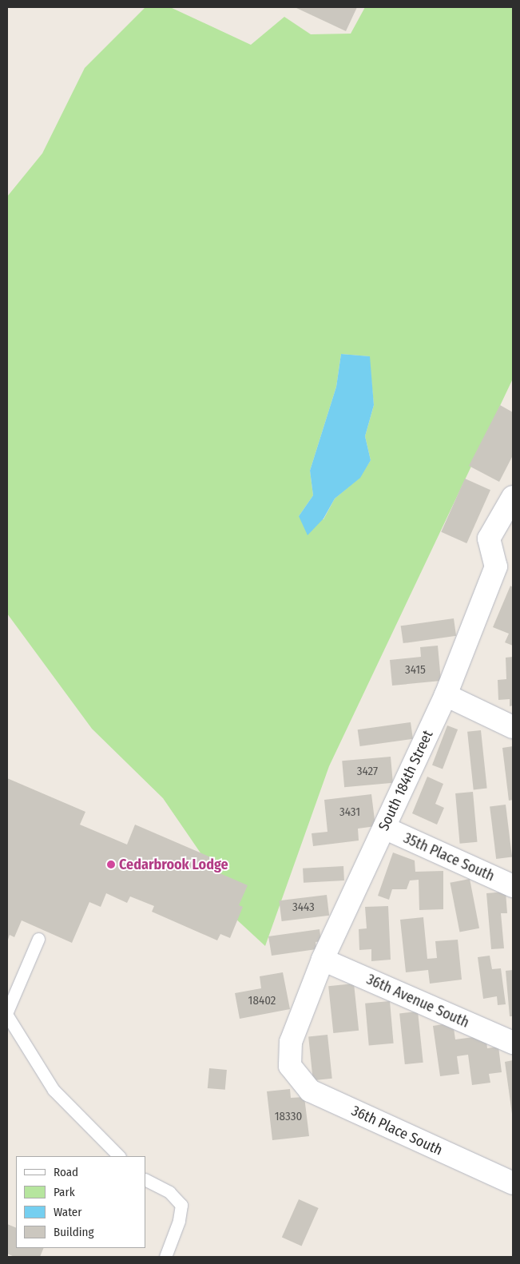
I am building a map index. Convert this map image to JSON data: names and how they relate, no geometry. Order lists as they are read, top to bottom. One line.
{"streets":{"street":["South 184th Street","35th Place South","36th Avenue South","36th Place South"]},"crossings":[["South 184th Street","35th Place South"],["South 184th Street","36th Avenue South"],["South 184th Street","36th Place South"]],"places":["Cedarbrook Lodge"],"house_numbers":["3415","3427","3431","3443","18402","18330"],"legend":["Road","Park","Water","Building"]}
